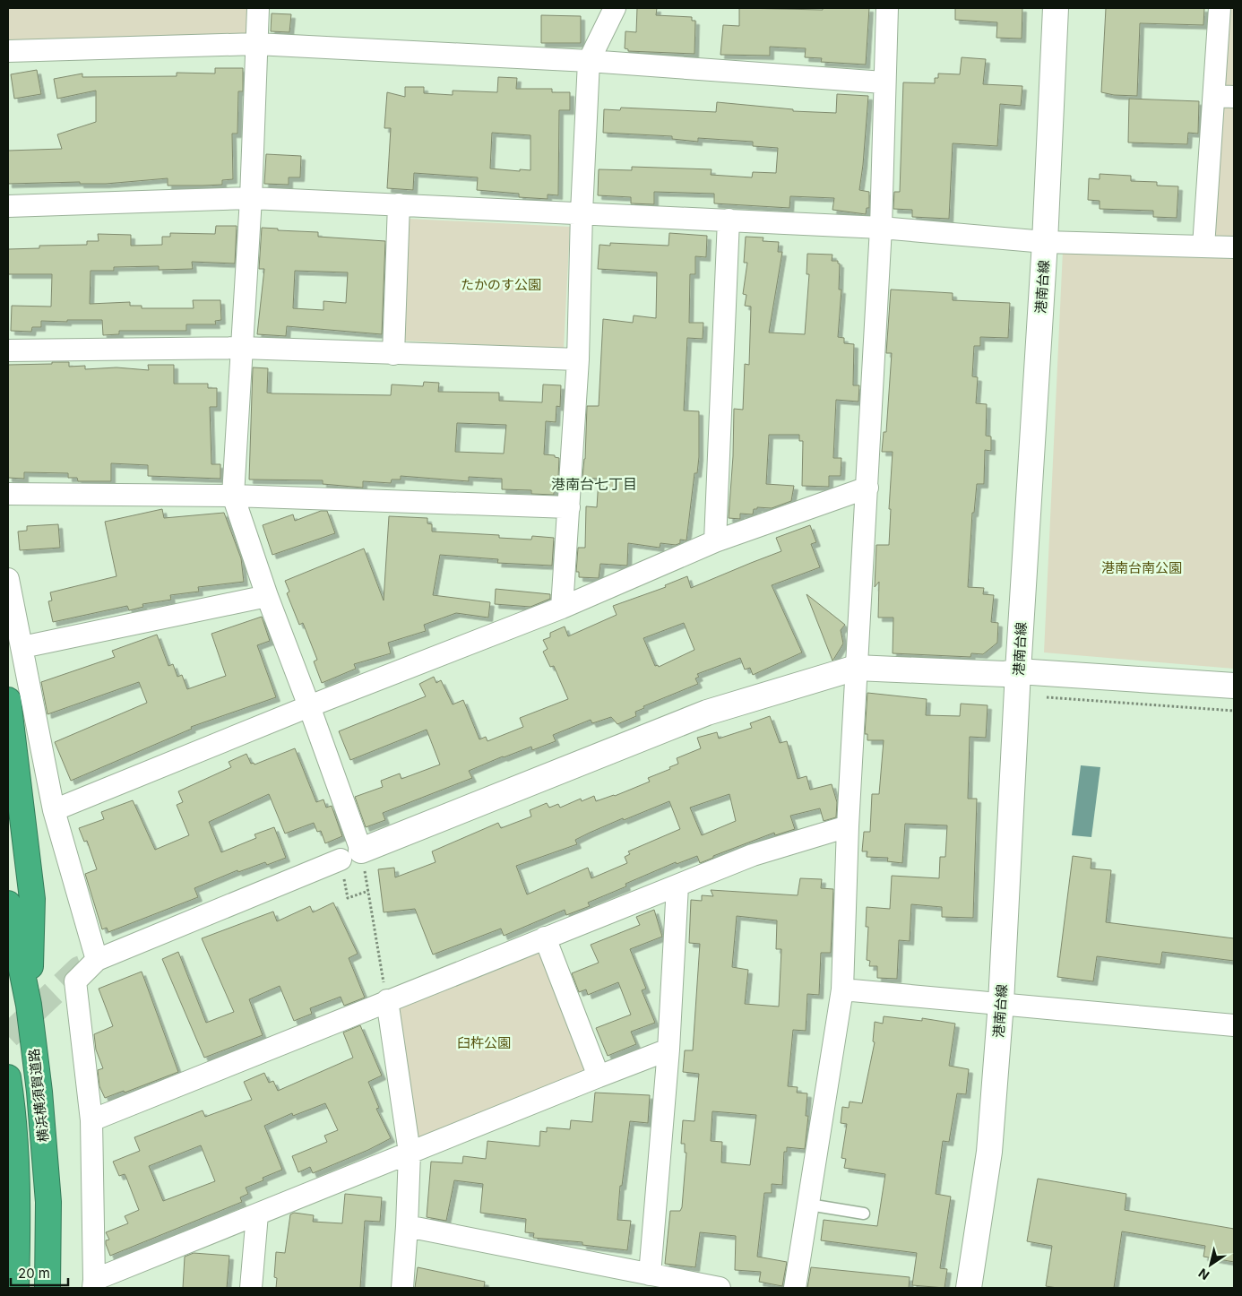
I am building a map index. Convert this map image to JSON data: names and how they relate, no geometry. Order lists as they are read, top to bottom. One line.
{"streets":{"highway":["横浜横須賀道路"],"street":["港南台線"]},"districts":["港南台七丁目"],"parks":["たかのす公園","港南台南公園","臼杵公園"],"scale_bar":"20 m","north":"bottom left"}
